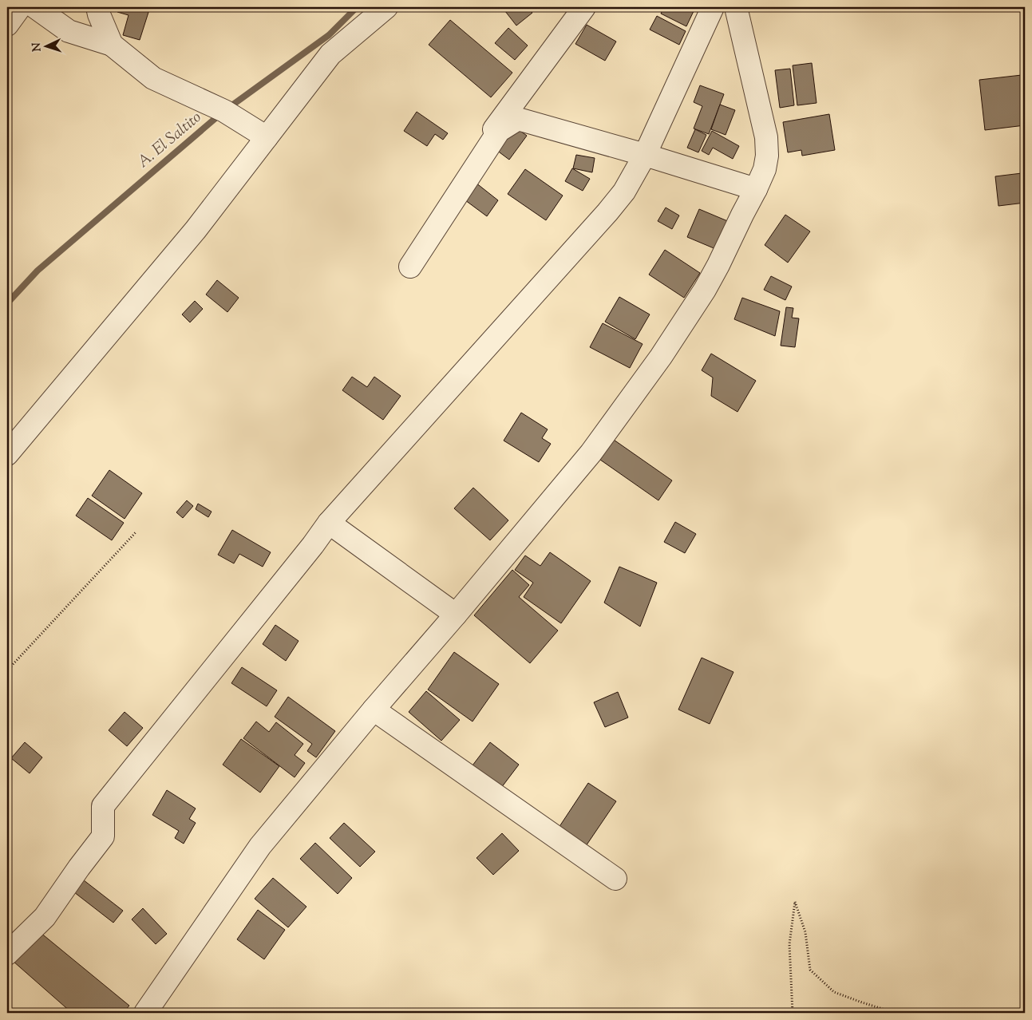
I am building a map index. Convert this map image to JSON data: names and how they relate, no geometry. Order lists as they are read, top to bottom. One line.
{"water":["A. El Saltito"],"north":"left"}
